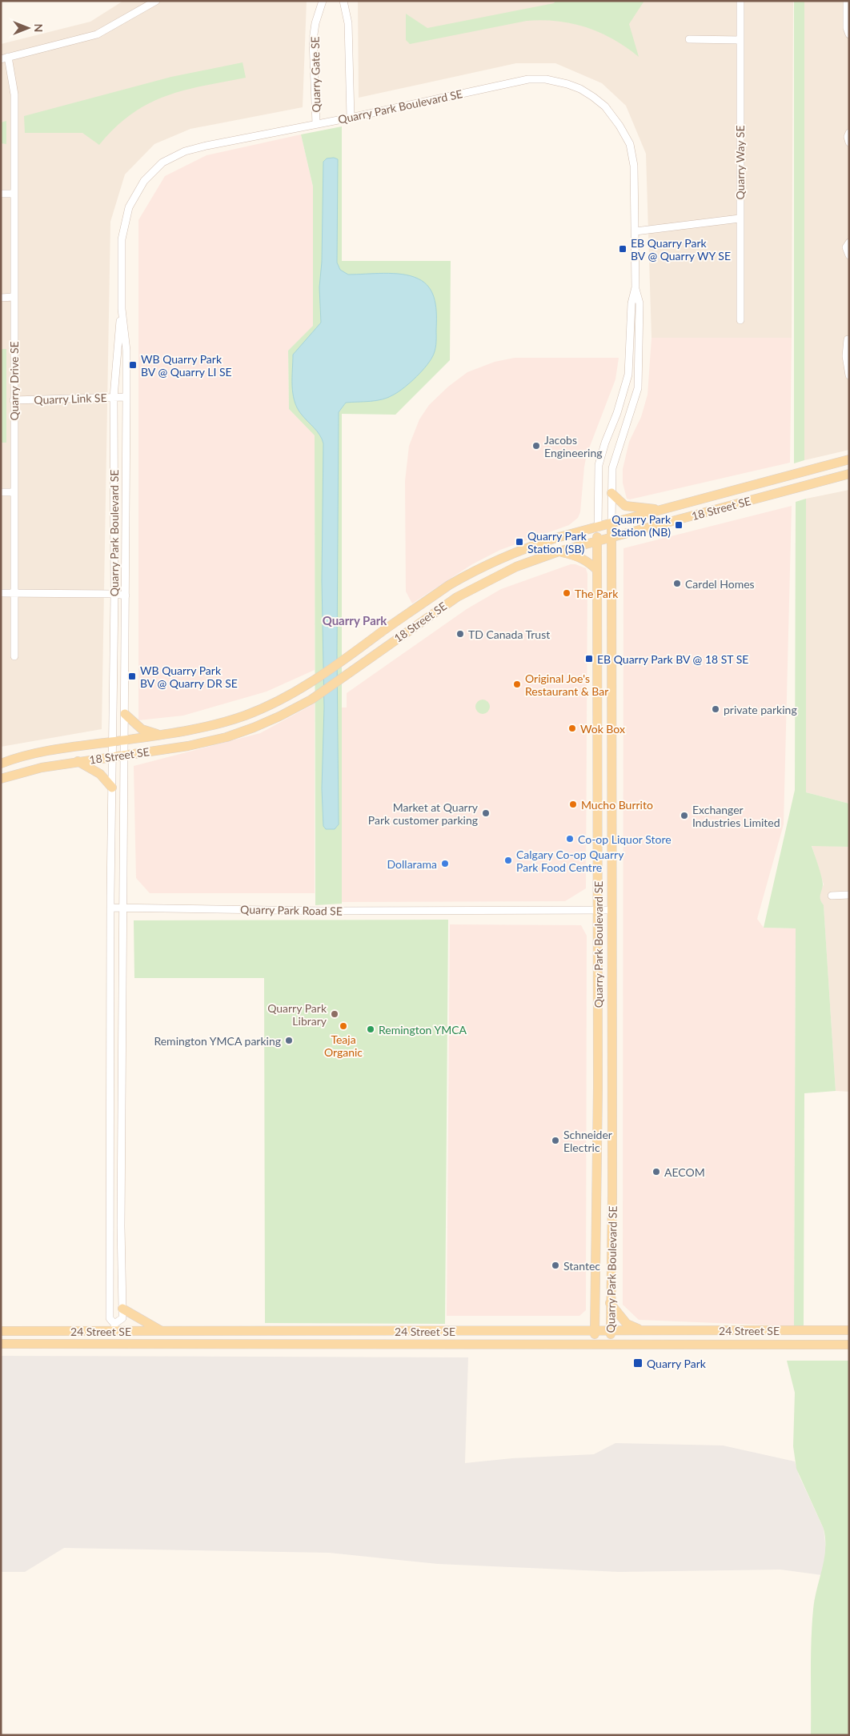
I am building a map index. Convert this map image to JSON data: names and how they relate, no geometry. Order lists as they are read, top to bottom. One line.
{"streets":{"main road":["Quarry Park Boulevard SE","18 Street SE","24 Street SE"],"street":["Quarry Gate SE","Quarry Way SE","Quarry Drive SE","Quarry Link SE","Quarry Park Road SE"]},"crossings":[["Quarry Gate SE","Quarry Park Boulevard SE"],["Quarry Park Boulevard SE","Quarry Link SE"],["Quarry Park Boulevard SE","18 Street SE"],["Quarry Park Boulevard SE","Quarry Park Road SE"],["Quarry Park Boulevard SE","24 Street SE"],["Quarry Drive SE","Quarry Link SE"]],"districts":["Quarry Park"],"places":{"transit":["EB Quarry Park BV @ Quarry WY SE","WB Quarry Park BV @ Quarry LI SE","Quarry Park Station (NB)","Quarry Park Station (SB)","EB Quarry Park BV @ 18 ST SE","WB Quarry Park BV @ Quarry DR SE","Quarry Park"],"other":["Jacobs Engineering","Cardel Homes","The Park","TD Canada Trust","Original Joe's Restaurant & Bar","private parking","Wok Box","Mucho Burrito","Market at Quarry Park customer parking","Exchanger Industries Limited","Co-op Liquor Store","Calgary Co-op Quarry Park Food Centre","Dollarama","Quarry Park Library","Teaja Organic","Remington YMCA","Remington YMCA parking","Schneider Electric","AECOM","Stantec"]},"north":"right"}
